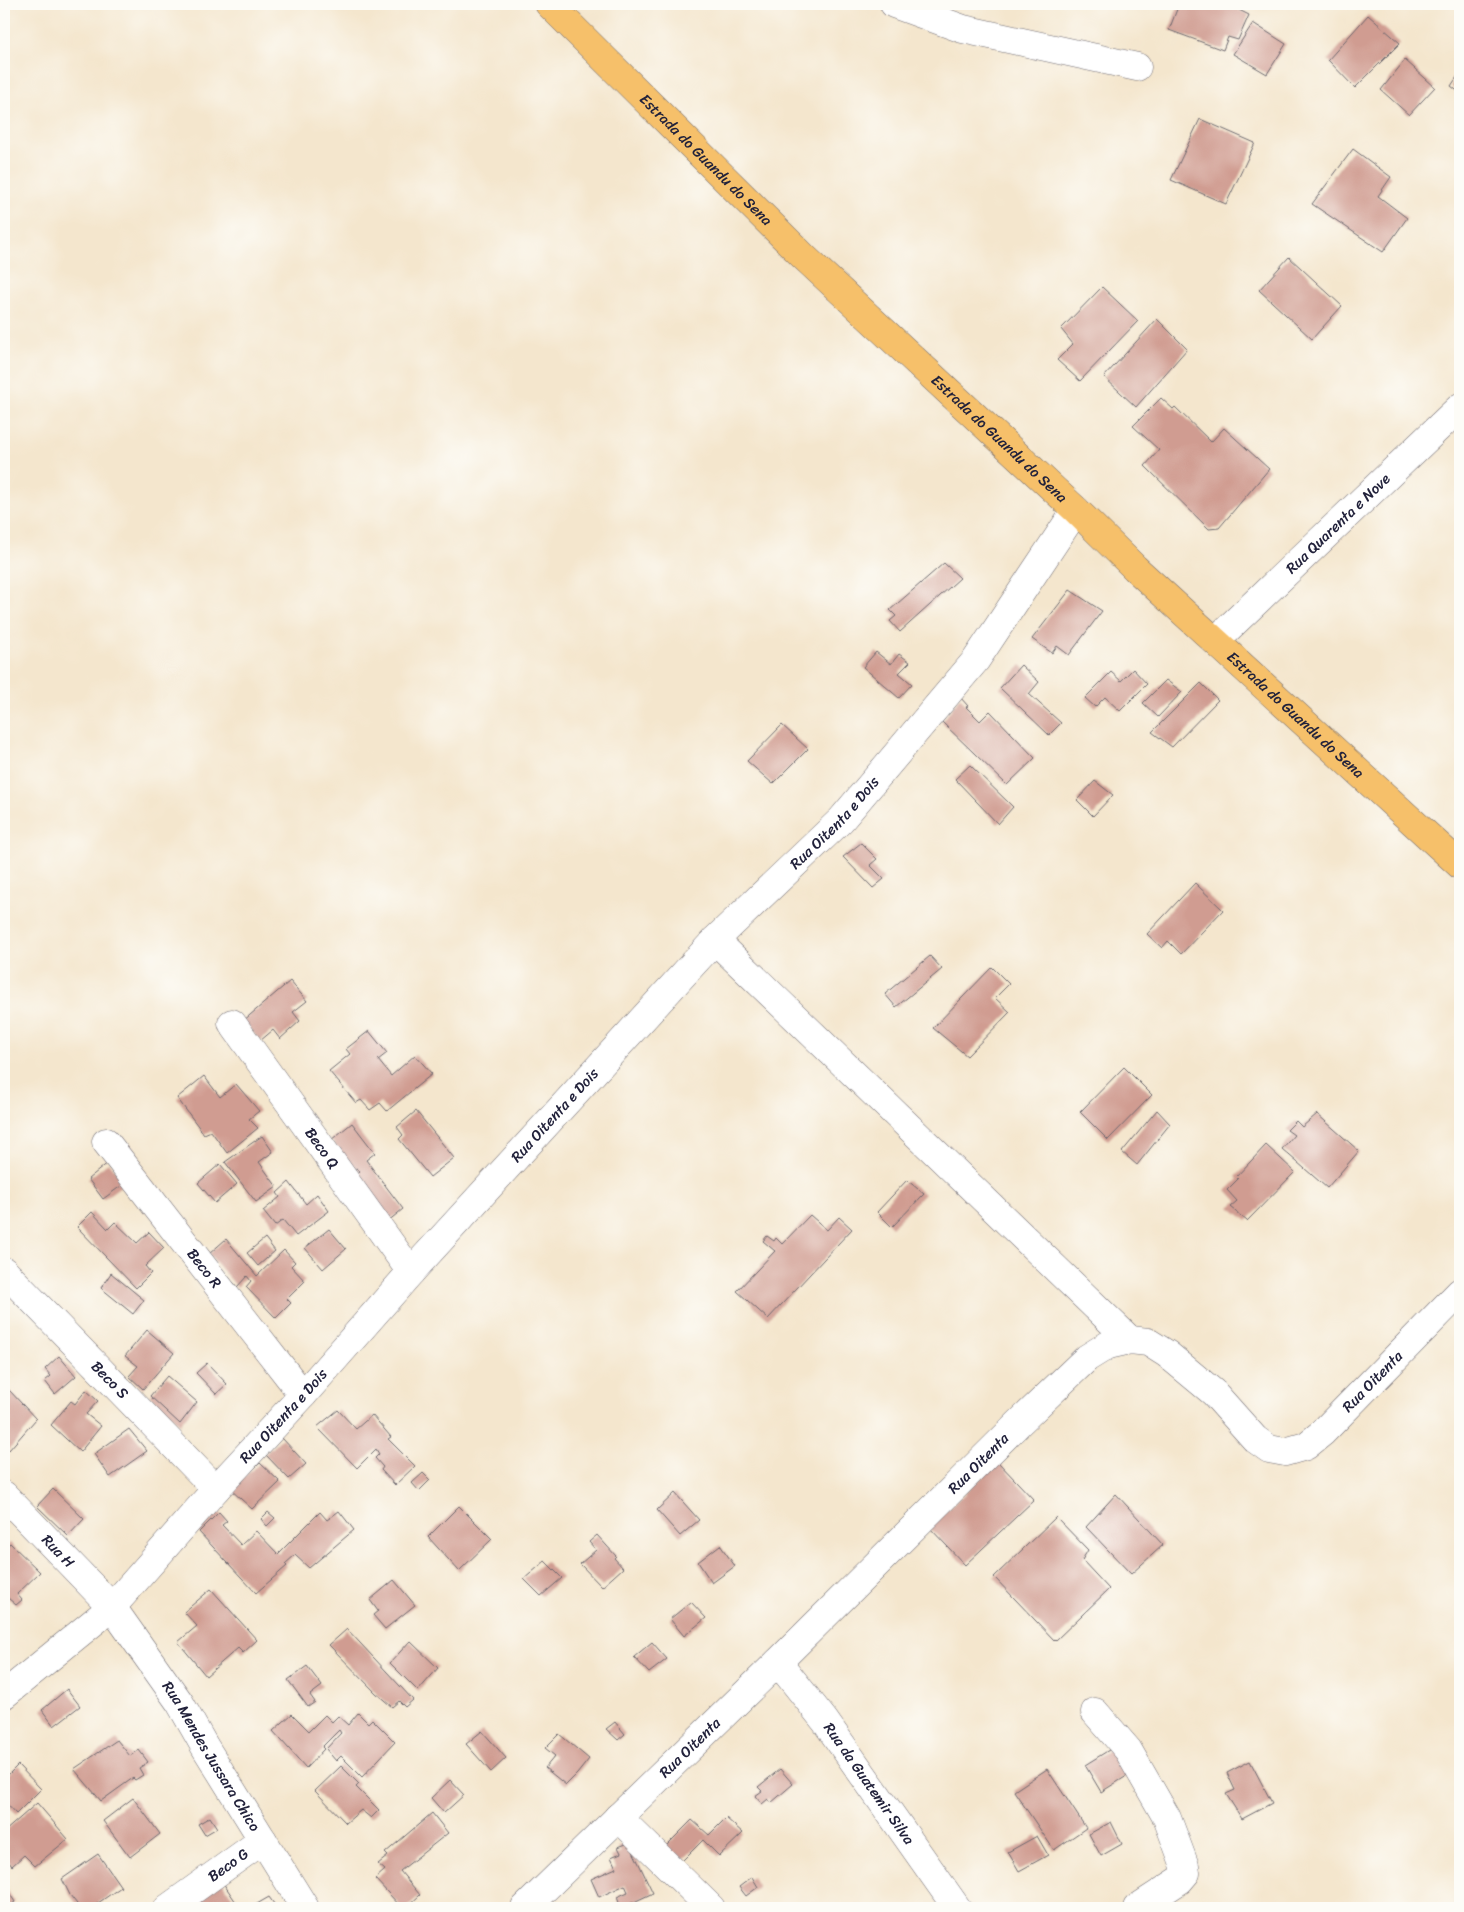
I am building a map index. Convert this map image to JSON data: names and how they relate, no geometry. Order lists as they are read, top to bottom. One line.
{"streets":{"main road":["Estrada do Guandu do Sena"],"street":["Rua Quarenta e Nove","Rua Oitenta e Dois","Beco Q","Beco R","Beco S","Rua Oitenta","Rua H","Rua Mendes Jussara Chico","Rua da Guatemir Silva","Beco G"]},"crossings":[["Estrada do Guandu do Sena","Rua Quarenta e Nove"],["Estrada do Guandu do Sena","Rua Oitenta e Dois"],["Rua Oitenta e Dois","Beco Q"],["Rua Oitenta e Dois","Beco R"],["Rua Oitenta e Dois","Beco S"],["Rua Oitenta e Dois","Rua H"],["Rua Oitenta e Dois","Rua Mendes Jussara Chico"],["Rua Oitenta","Rua da Guatemir Silva"],["Rua H","Rua Mendes Jussara Chico"],["Rua Mendes Jussara Chico","Beco G"]]}
